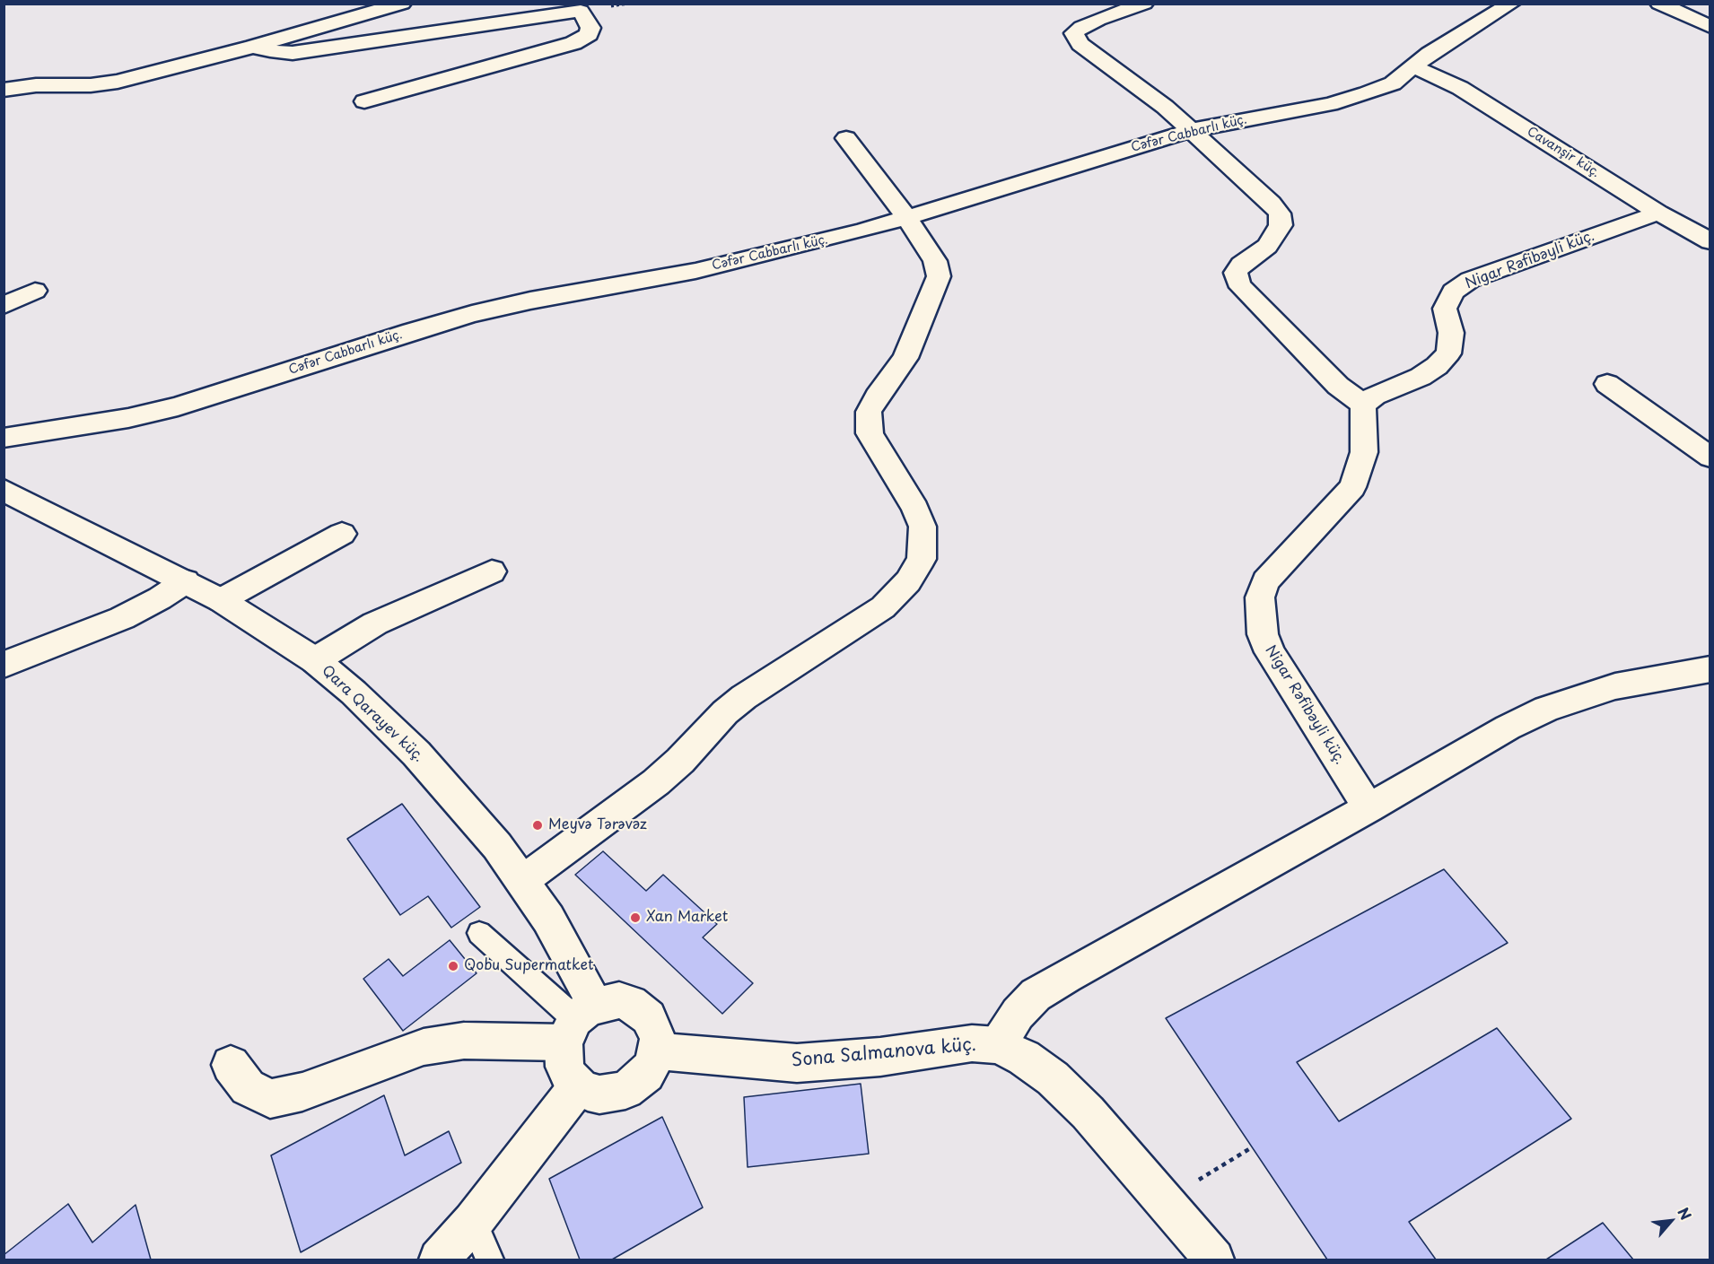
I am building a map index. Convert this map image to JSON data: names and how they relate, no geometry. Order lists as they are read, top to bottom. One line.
{"streets":{"street":["Cəfər Cabbarlı küç.","Cavanşir küç.","Nigar Rəfibəyli küç.","Qara Qarayev küç.","Sona Salmanova küç."]},"crossings":[["Cəfər Cabbarlı küç.","Cavanşir küç."],["Cavanşir küç.","Nigar Rəfibəyli küç."],["Qara Qarayev küç.","Sona Salmanova küç."]],"places":["Meyvə Tərəvəz","Xan Market","Qobu Supermatket"],"north":"top right"}
